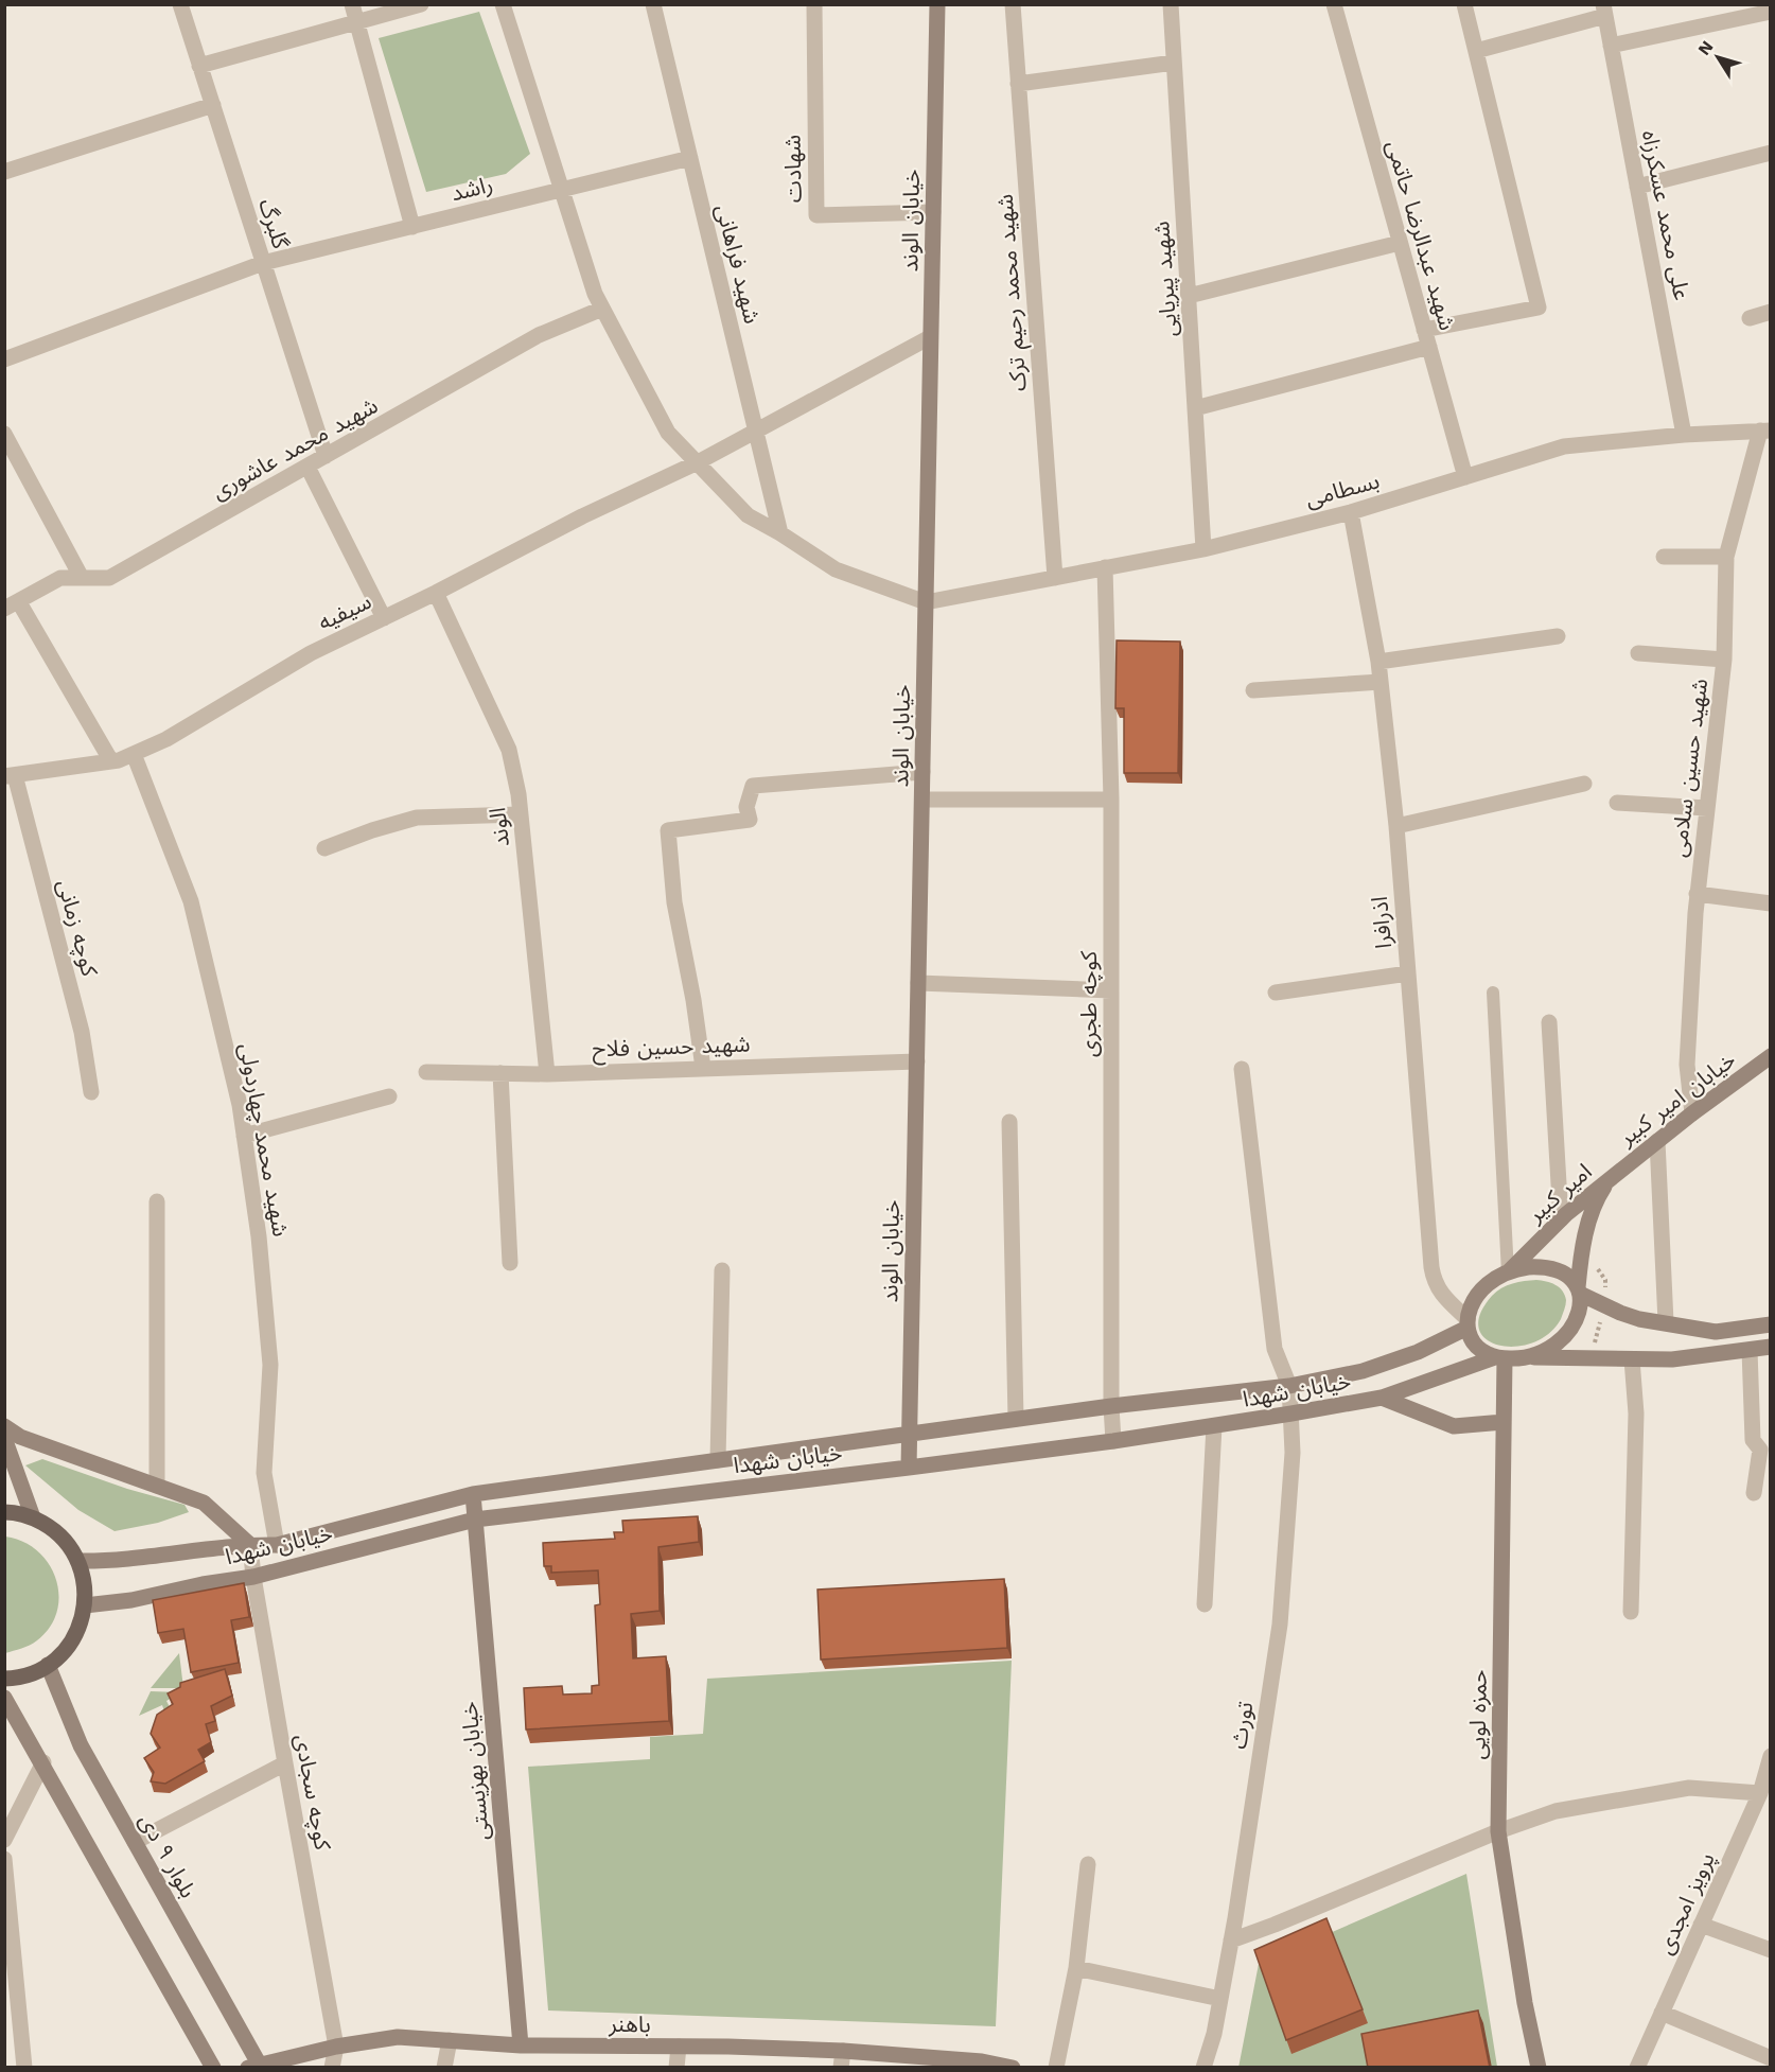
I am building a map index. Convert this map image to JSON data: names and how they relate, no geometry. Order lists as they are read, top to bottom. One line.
{"streets":{"main road":["خیابان الوند","خیابان امیر کبیر","امیر کبیر","خیابان شهدا","حمزه لویی","خیابان بهزیستی","بلوار ۹ دی","باهنر"],"street":["شهادت","راشد","علی محمد عسکرزاه","گلبرگ","شهید عبدالرضا حاتمی","شهید فراهانی","شهید پیریایی","شهید محمد رحیم ترک","شهید محمد عاشوری","بسطامی","سیفیه","شهید حسین سلامی","الوند","اذرافرا","کوچه زمانی","کوچه طجری","شهید حسین فلاح","شهید محمد چهاردولی","تورث","کوچه سجادی","پرویز امجدی"]},"crossings":[["شهادت","خیابان الوند"],["راشد","گلبرگ"],["راشد","شهید فراهانی"],["علی محمد عسکرزاه","بسطامی"],["خیابان الوند","بسطامی"],["خیابان الوند","سیفیه"],["خیابان الوند","شهید حسین فلاح"],["خیابان الوند","خیابان شهدا"],["گلبرگ","شهید محمد عاشوری"],["شهید عبدالرضا حاتمی","بسطامی"],["شهید فراهانی","سیفیه"],["شهید پیریایی","بسطامی"],["شهید محمد رحیم ترک","بسطامی"],["بسطامی","شهید حسین سلامی"],["بسطامی","اذرافرا"],["بسطامی","کوچه طجری"],["سیفیه","الوند"],["سیفیه","کوچه زمانی"],["سیفیه","شهید محمد چهاردولی"],["شهید حسین سلامی","خیابان امیر کبیر"],["الوند","شهید حسین فلاح"],["اذرافرا","امیر کبیر"],["اذرافرا","خیابان شهدا"],["اذرافرا","حمزه لویی"],["کوچه طجری","خیابان شهدا"],["خیابان امیر کبیر","امیر کبیر"],["شهید محمد چهاردولی","خیابان شهدا"],["امیر کبیر","خیابان شهدا"],["امیر کبیر","حمزه لویی"],["خیابان شهدا","حمزه لویی"],["خیابان شهدا","تورث"],["خیابان شهدا","خیابان بهزیستی"],["خیابان شهدا","کوچه سجادی"],["خیابان بهزیستی","باهنر"],["کوچه سجادی","باهنر"],["بلوار ۹ دی","باهنر"]],"north":"top left"}
